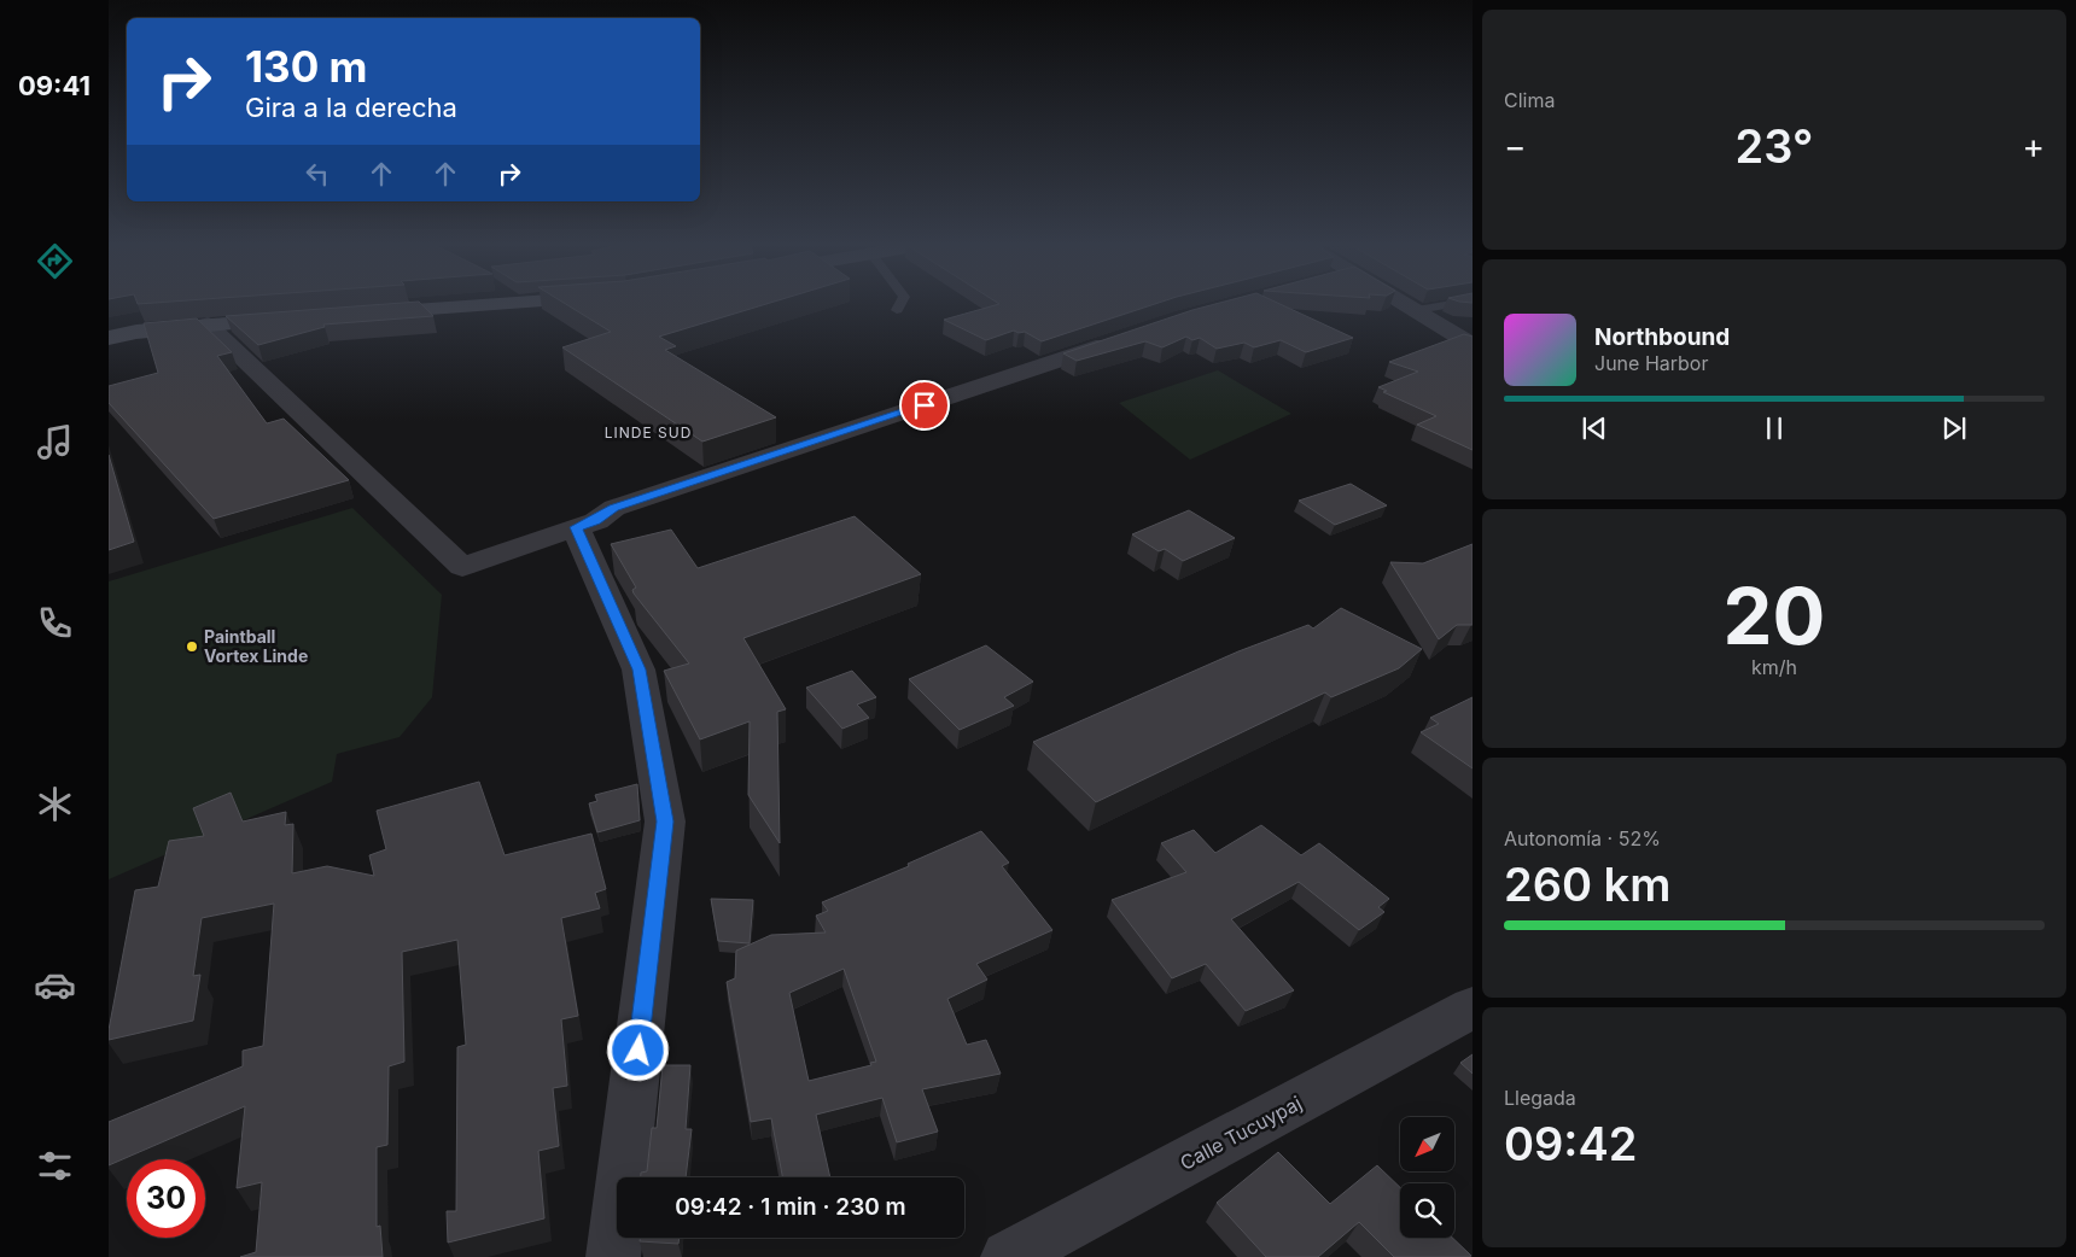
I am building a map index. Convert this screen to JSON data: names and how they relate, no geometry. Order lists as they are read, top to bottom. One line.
{"streets":{"street":["Calle Tucuypaj"]},"districts":["LINDE SUD"],"places":["Paintball Vortex Linde"],"north":"bottom left","page":{"tabs":"09:41","tile":["Clima",["20","km/h"],["Autonomía · 52%","260 km"],["Llegada","09:42"]],"turn":["130 m","Gira a la derecha"],"heat":["−","23°","+"],"song":["Northbound","June Harbor"],"limit":"30","trip":"09:42 · 1 min · 230 m"}}
